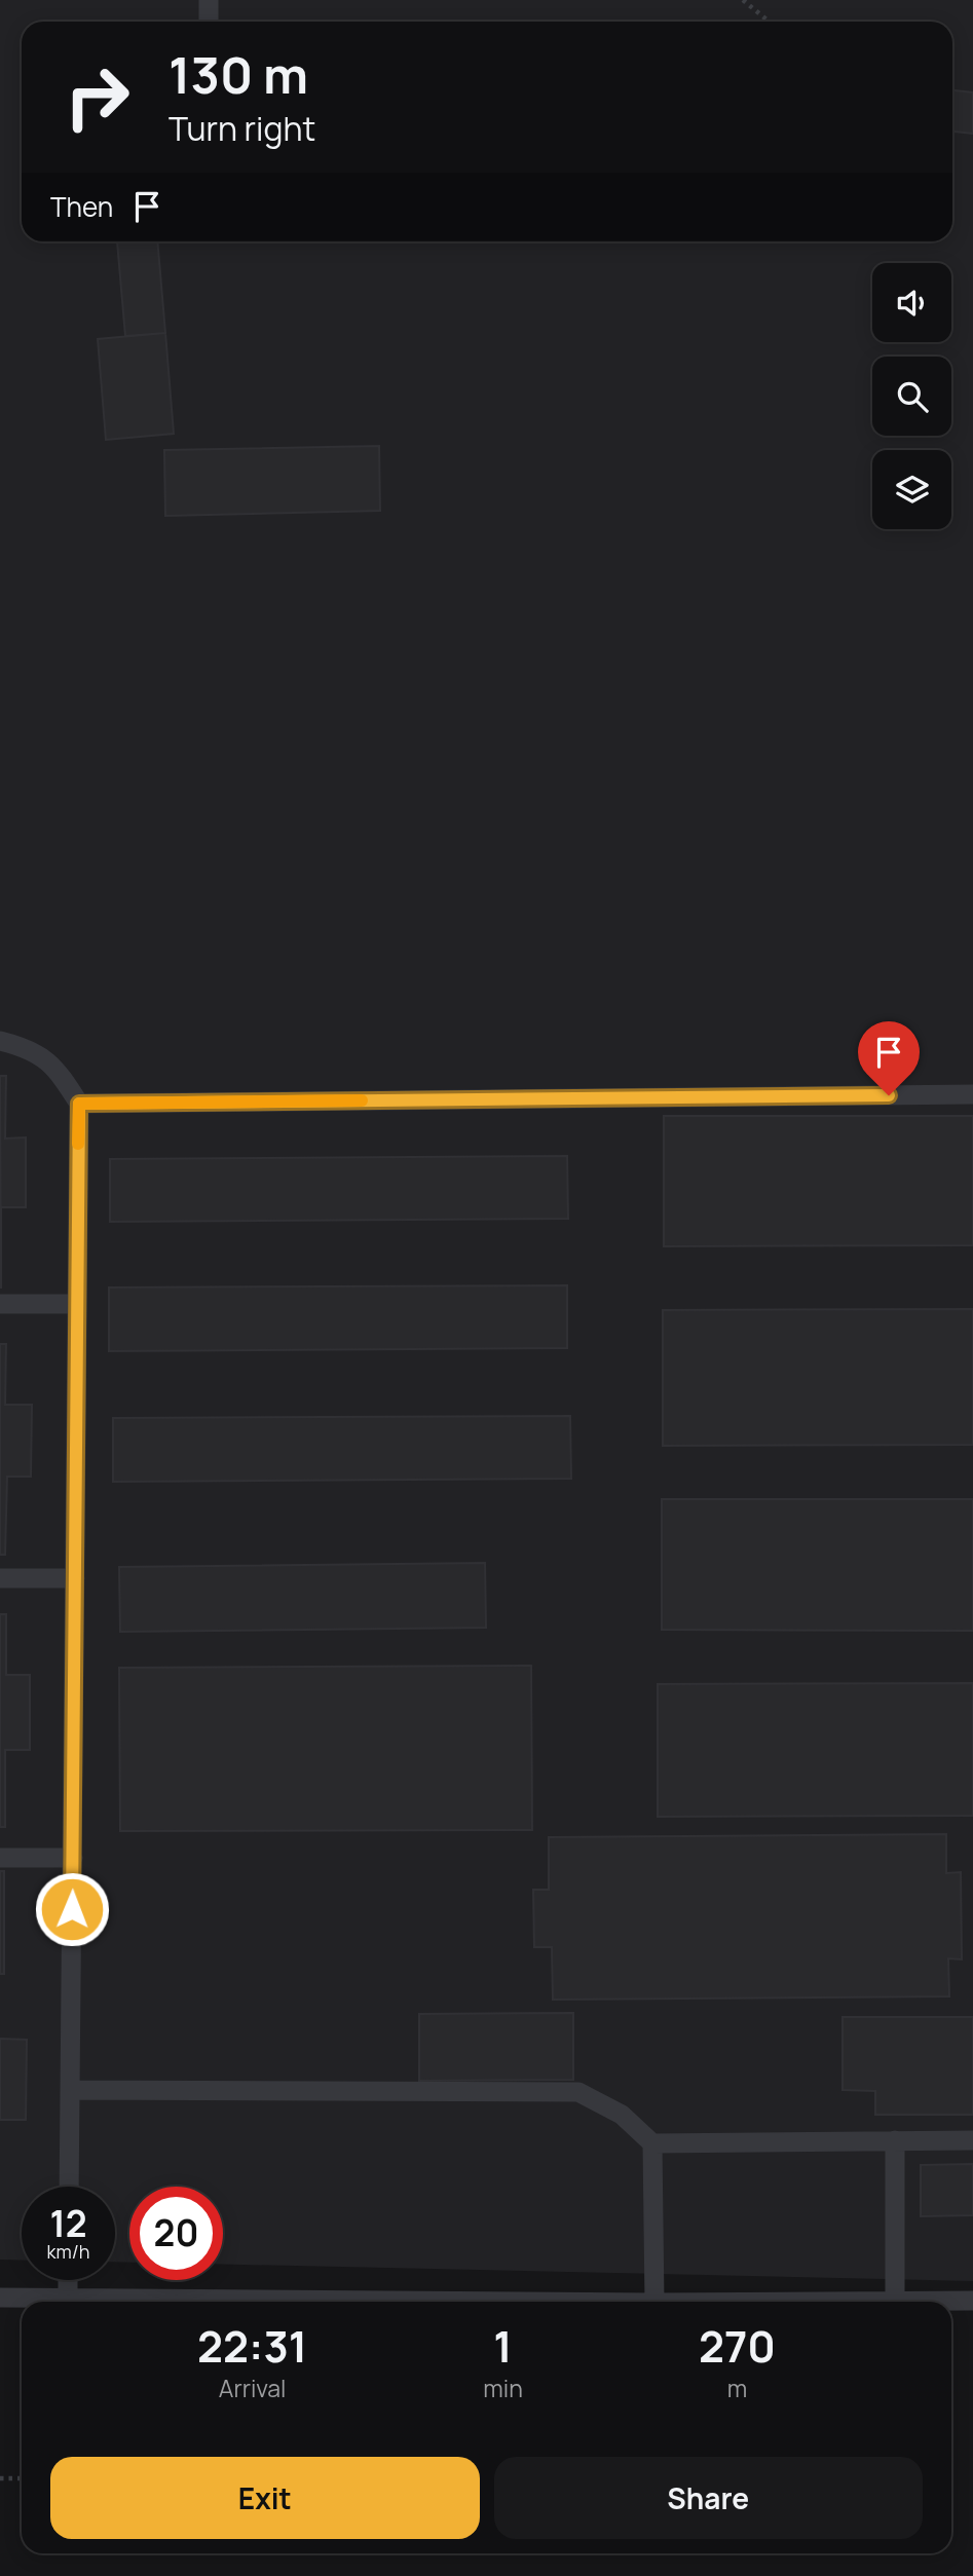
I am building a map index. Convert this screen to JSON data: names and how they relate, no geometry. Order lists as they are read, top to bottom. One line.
{"page":{"turn":["130 m","Turn right"],"then":"Then","speed":"12 km/h","limit":"20","eta":["22:31","Arrival","1","min","270","m"],"buttons":["Exit","Share"]}}
